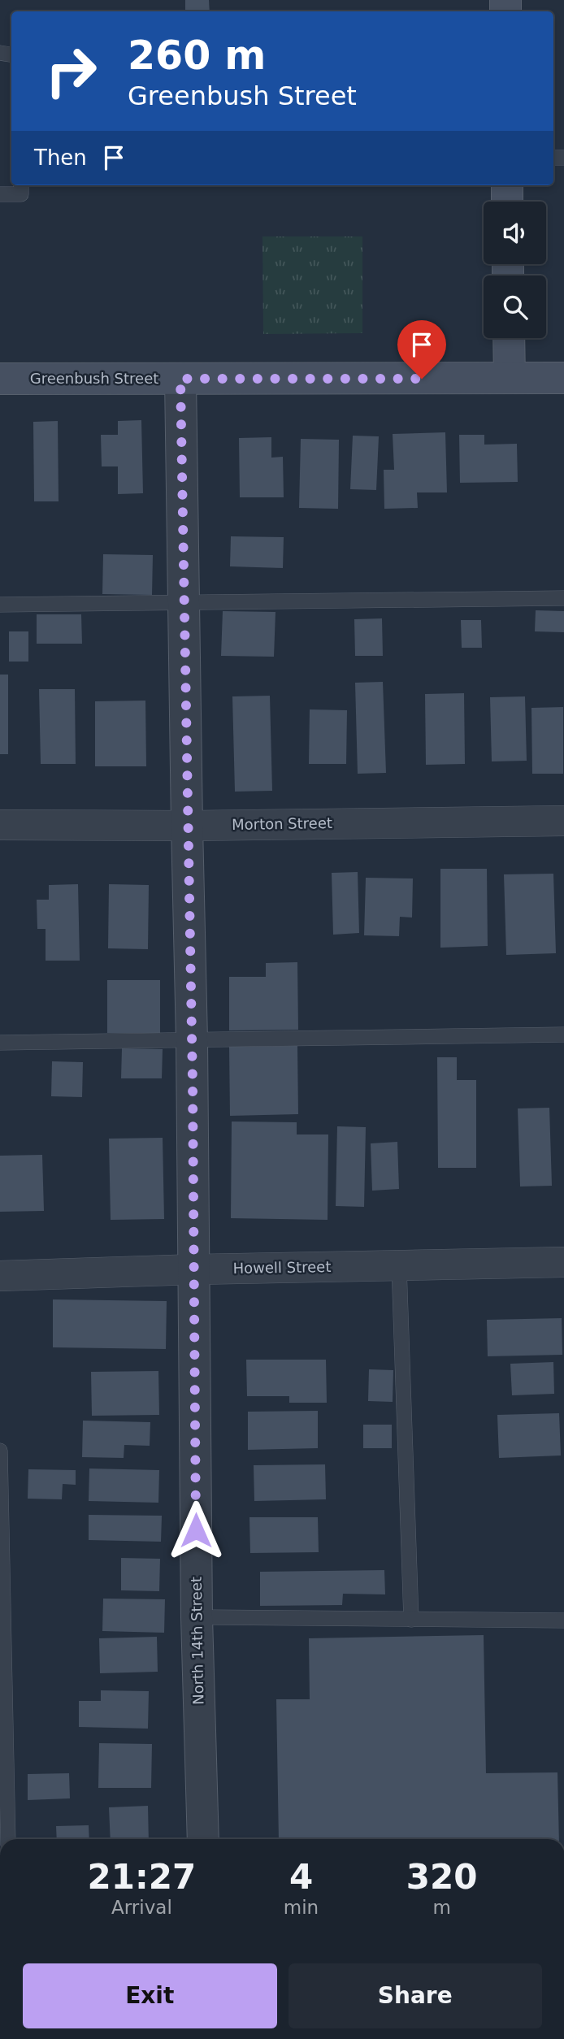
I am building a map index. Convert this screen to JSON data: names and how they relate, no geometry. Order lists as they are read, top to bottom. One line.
{"streets":{"main road":["Greenbush Street"],"street":["Morton Street","Howell Street","North 14th Street"]},"crossings":[["Greenbush Street","North 14th Street"],["Morton Street","North 14th Street"],["Howell Street","North 14th Street"]],"page":{"turn":["260 m","Greenbush Street"],"then":"Then","eta":["21:27","Arrival","4","min","320","m"],"buttons":["Exit","Share"]}}
